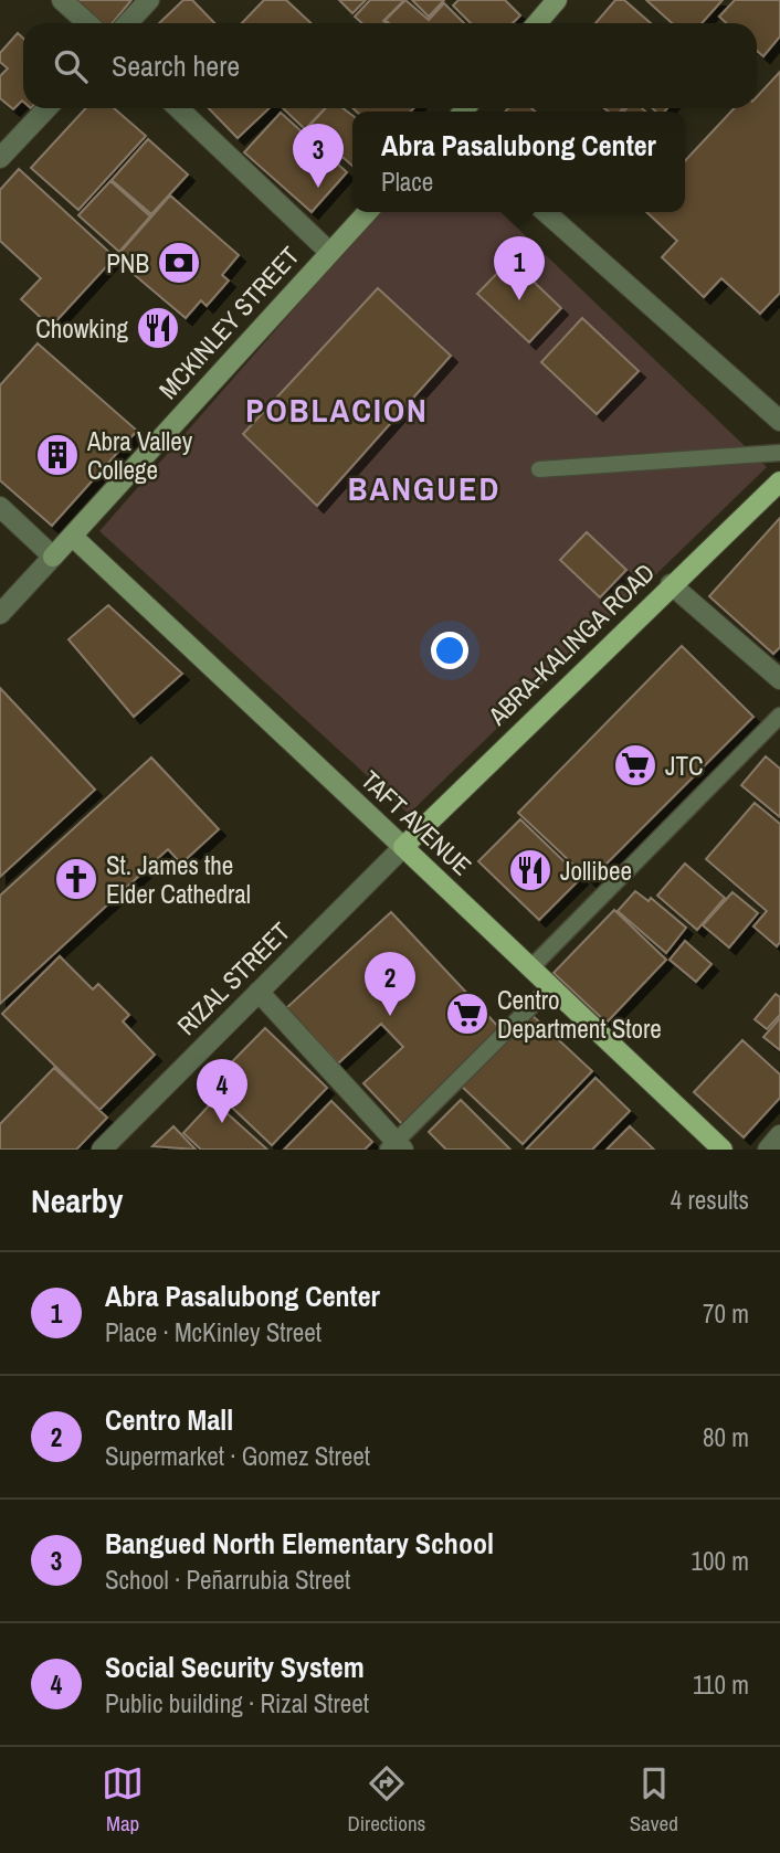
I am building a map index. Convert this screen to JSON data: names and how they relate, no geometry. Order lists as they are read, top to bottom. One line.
{"streets":{"main road":["ABRA-KALINGA ROAD","TAFT AVENUE"],"street":["MCKINLEY STREET","RIZAL STREET"]},"crossings":[["MCKINLEY STREET","TAFT AVENUE"],["ABRA-KALINGA ROAD","TAFT AVENUE"],["ABRA-KALINGA ROAD","RIZAL STREET"],["TAFT AVENUE","RIZAL STREET"]],"districts":["POBLACION","BANGUED"],"places":{"bank":["PNB"],"restaurant":["Chowking","Jollibee"],"building":["Abra Valley College"],"supermarket":["JTC","Centro Department Store"],"church":["St. James the Elder Cathedral"]},"page":{"search":"Search here","popup":["Abra Pasalubong Center","Place"],"pins":["3","1","2","4"],"heading":["Nearby","4 results"],"list":[{"mark":"1","name":"Abra Pasalubong Center","note":"Place · McKinley Street","value":"70 m"},{"mark":"2","name":"Centro Mall","note":"Supermarket · Gomez Street","value":"80 m"},{"mark":"3","name":"Bangued North Elementary School","note":"School · Peñarrubia Street","value":"100 m"},{"mark":"4","name":"Social Security System","note":"Public building · Rizal Street","value":"110 m"}],"nav":["Map","Directions","Saved"]}}
